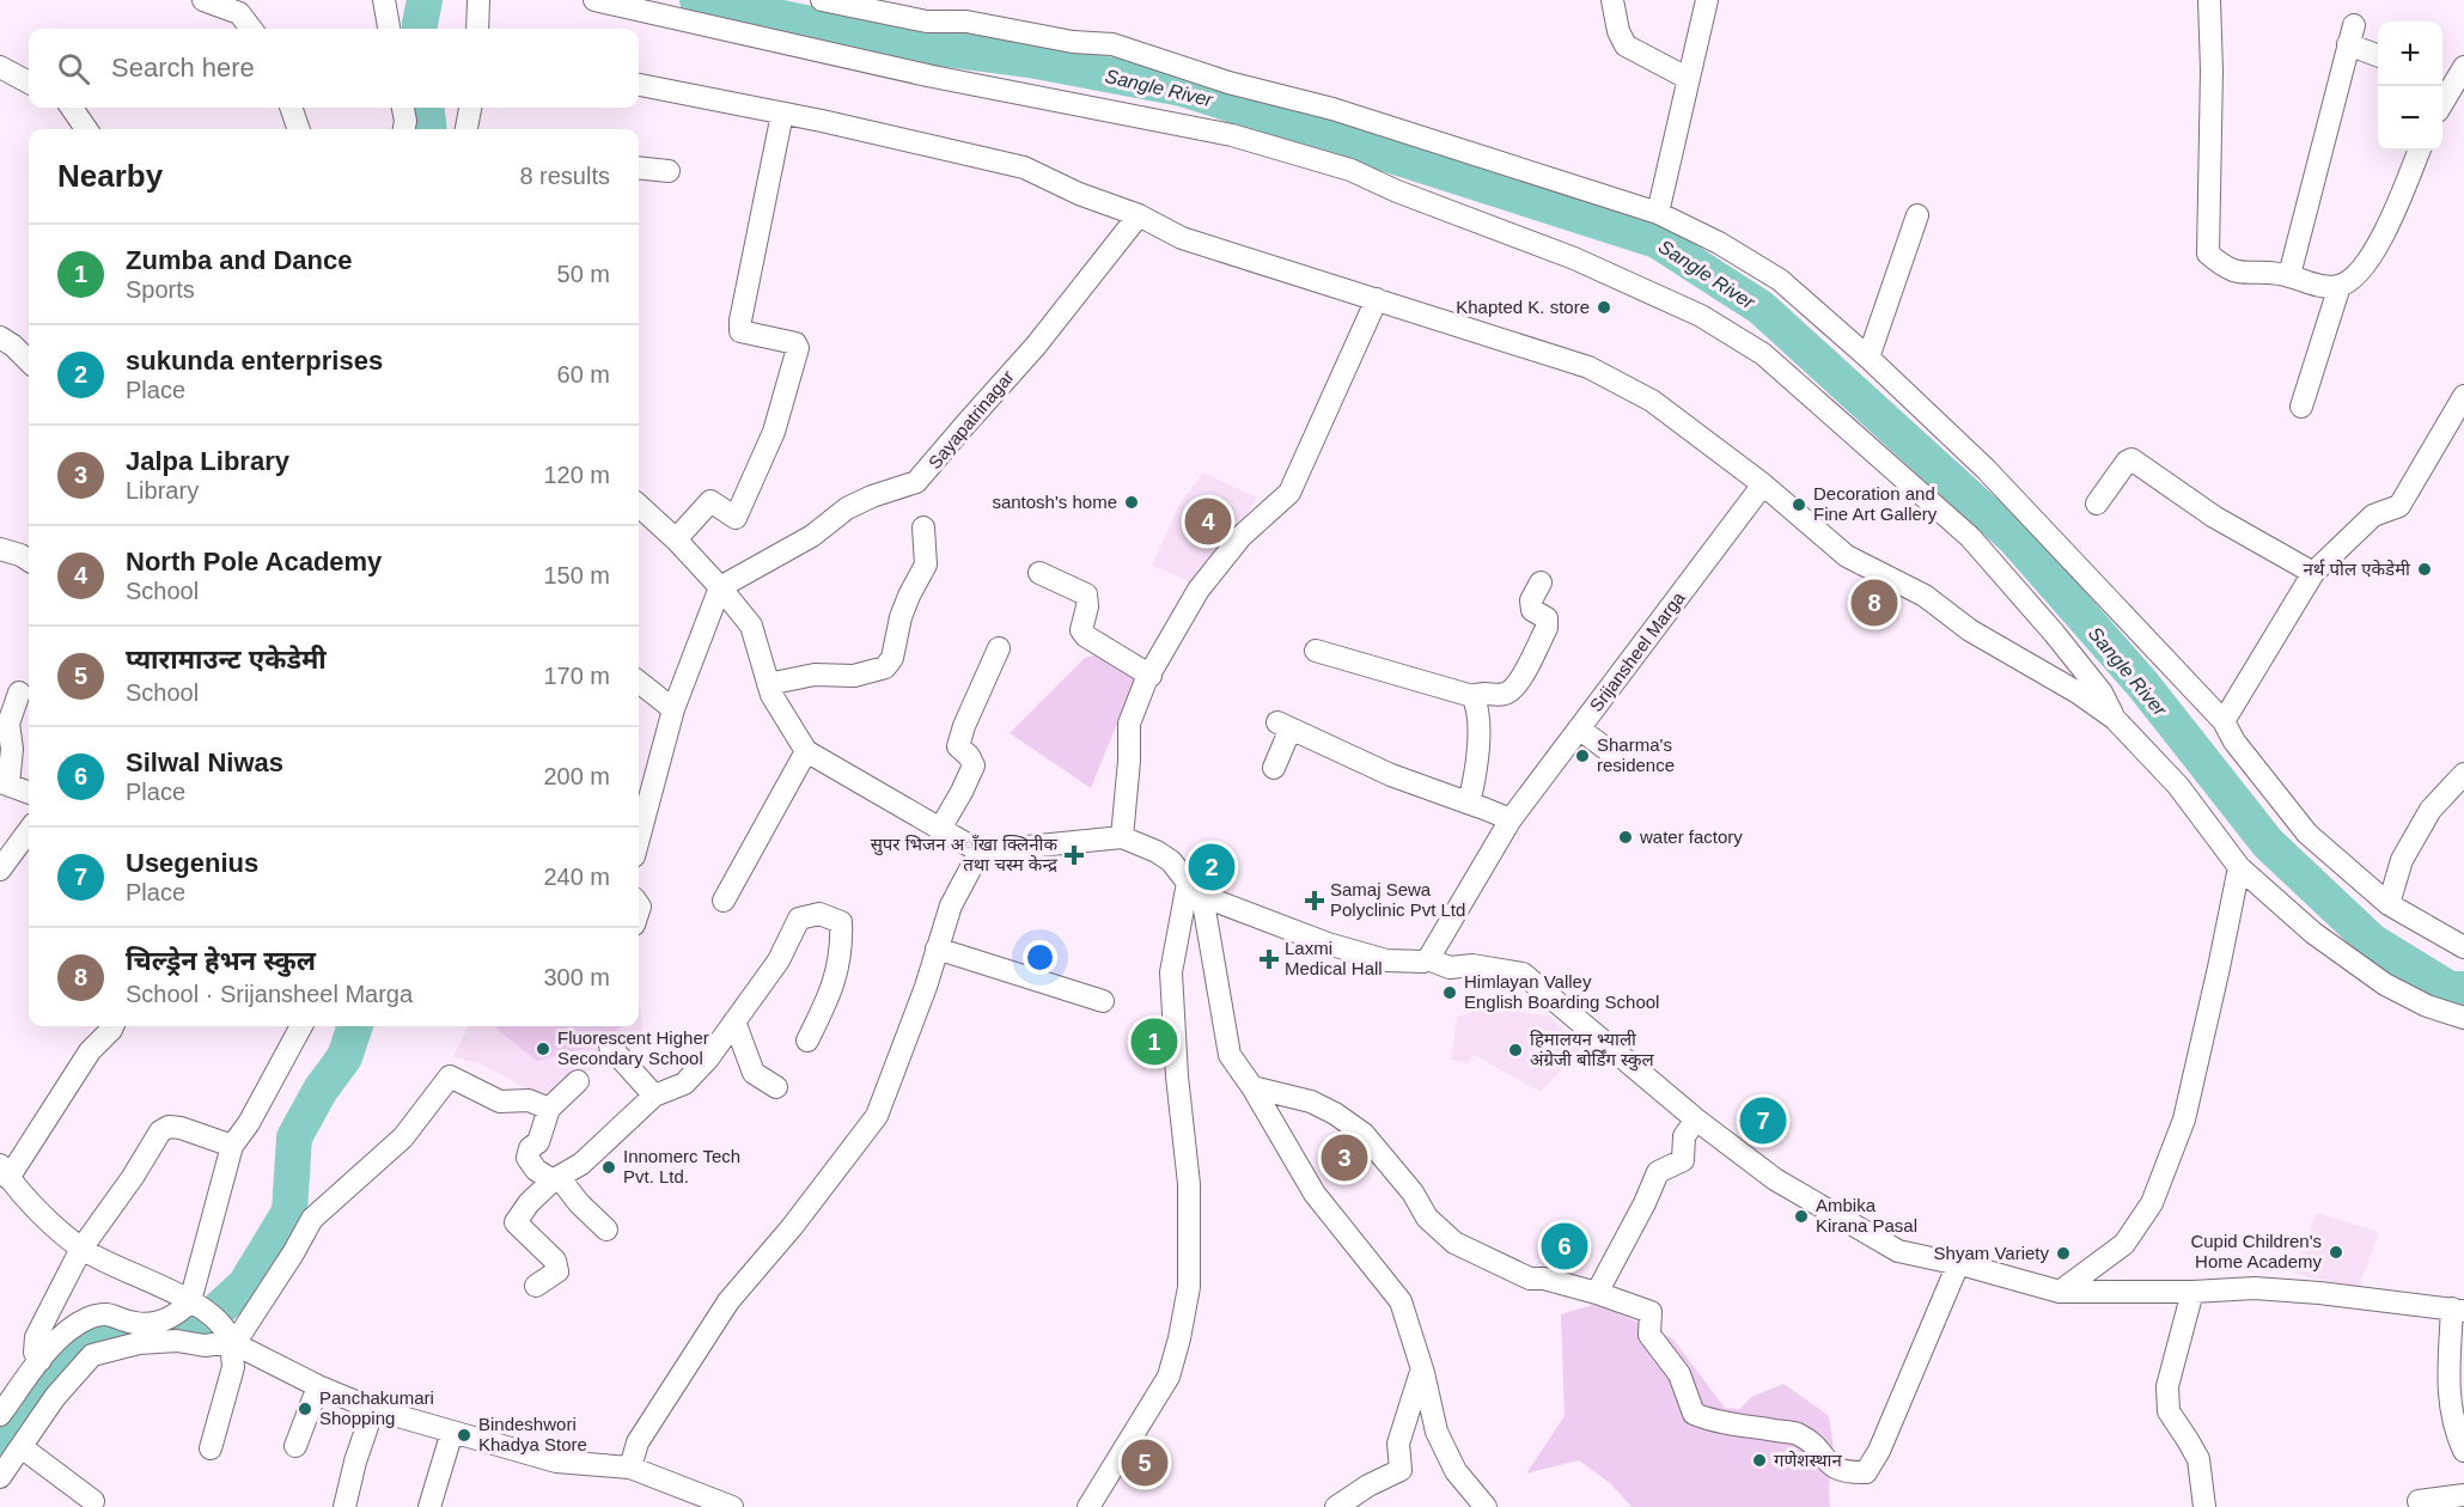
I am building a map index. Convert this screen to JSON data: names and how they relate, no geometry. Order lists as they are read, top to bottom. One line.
{"streets":{"street":["Sayapatrinagar","Srijansheel Marga"]},"water":["Sangle River"],"places":{"other":["Khapted K. store","santosh's home","Decoration and Fine Art Gallery","नर्थ पोल एकेडेमी","Sharma's residence","water factory","Himlayan Valley English Boarding School","Fluorescent Higher Secondary School","हिमालयन भ्याली अंग्रेजी बोर्डिंग स्कुल","Innomerc Tech Pvt. Ltd.","Ambika Kirana Pasal","Cupid Children's Home Academy","Shyam Variety","Panchakumari Shopping","Bindeshwori Khadya Store","गणेशस्थान"],"health":["सुपर भिजन अाँखा क्लिनीक तथा चस्म केन्द्र","Samaj Sewa Polyclinic Pvt Ltd","Laxmi Medical Hall"]},"page":{"map_buttons":["+","−"],"search":"Search here","heading":["Nearby","8 results"],"list":[{"mark":"1","name":"Zumba and Dance","note":"Sports","value":"50 m"},{"mark":"2","name":"sukunda enterprises","note":"Place","value":"60 m"},{"mark":"3","name":"Jalpa Library","note":"Library","value":"120 m"},{"mark":"4","name":"North Pole Academy","note":"School","value":"150 m"},{"mark":"5","name":"प्यारामाउन्ट एकेडेमी","note":"School","value":"170 m"},{"mark":"6","name":"Silwal Niwas","note":"Place","value":"200 m"},{"mark":"7","name":"Usegenius","note":"Place","value":"240 m"},{"mark":"8","name":"चिल्ड्रेन हेभन स्कुल","note":"School · Srijansheel Marga","value":"300 m"}],"pins":["4","8","2","1","7","3","6","5"]}}
